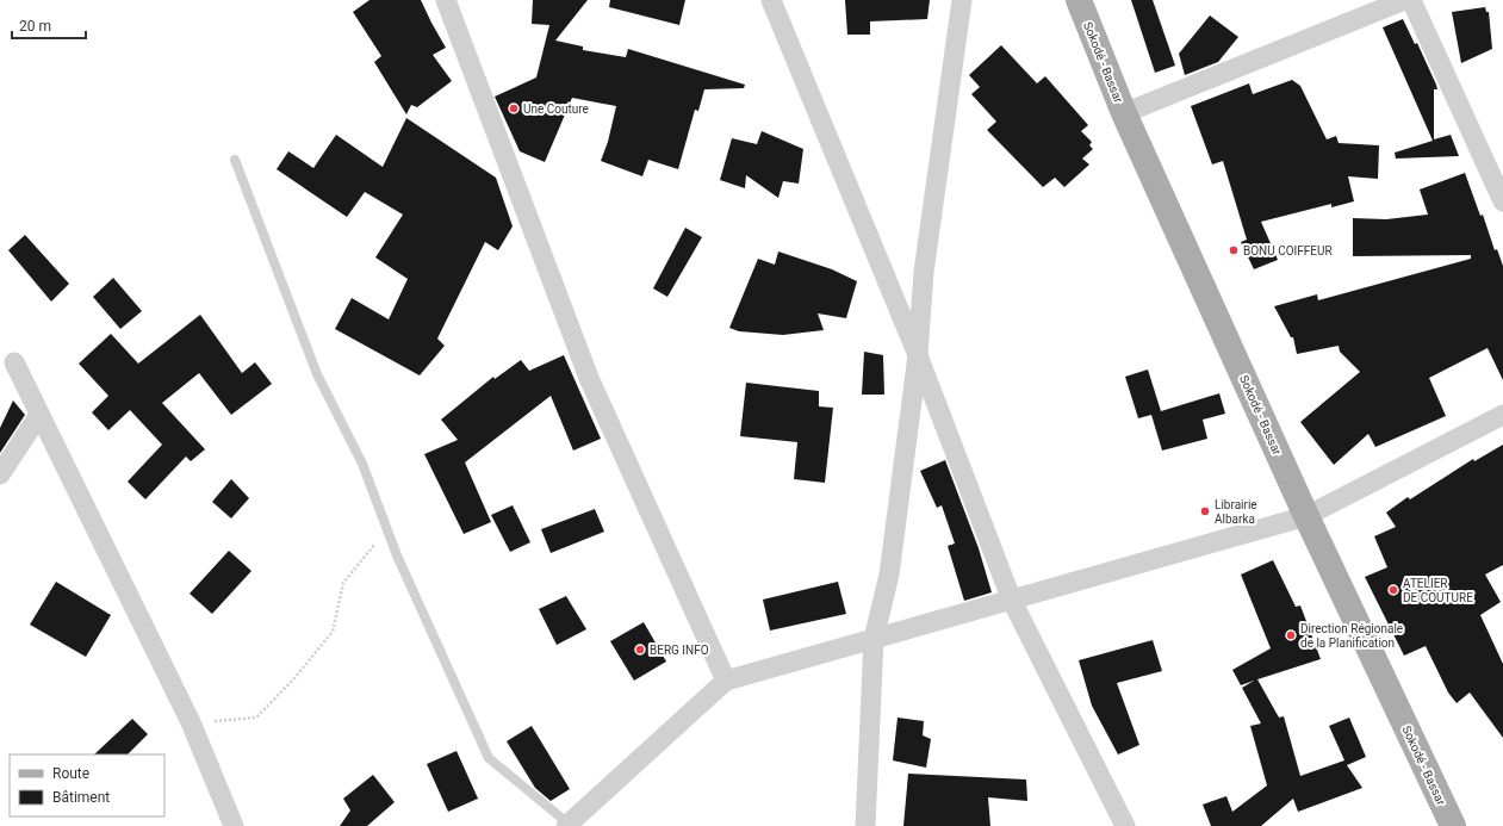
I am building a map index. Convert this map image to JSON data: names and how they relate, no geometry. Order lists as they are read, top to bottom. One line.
{"streets":{"main road":["Sokodé - Bassar"]},"places":["Une Couture","BONU COIFFEUR","Librairie Albarka","ATELIER DE COUTURE","Direction Régionale de la Planification","BERG INFO"],"legend":["Route","Bâtiment"],"scale_bar":"20 m"}
